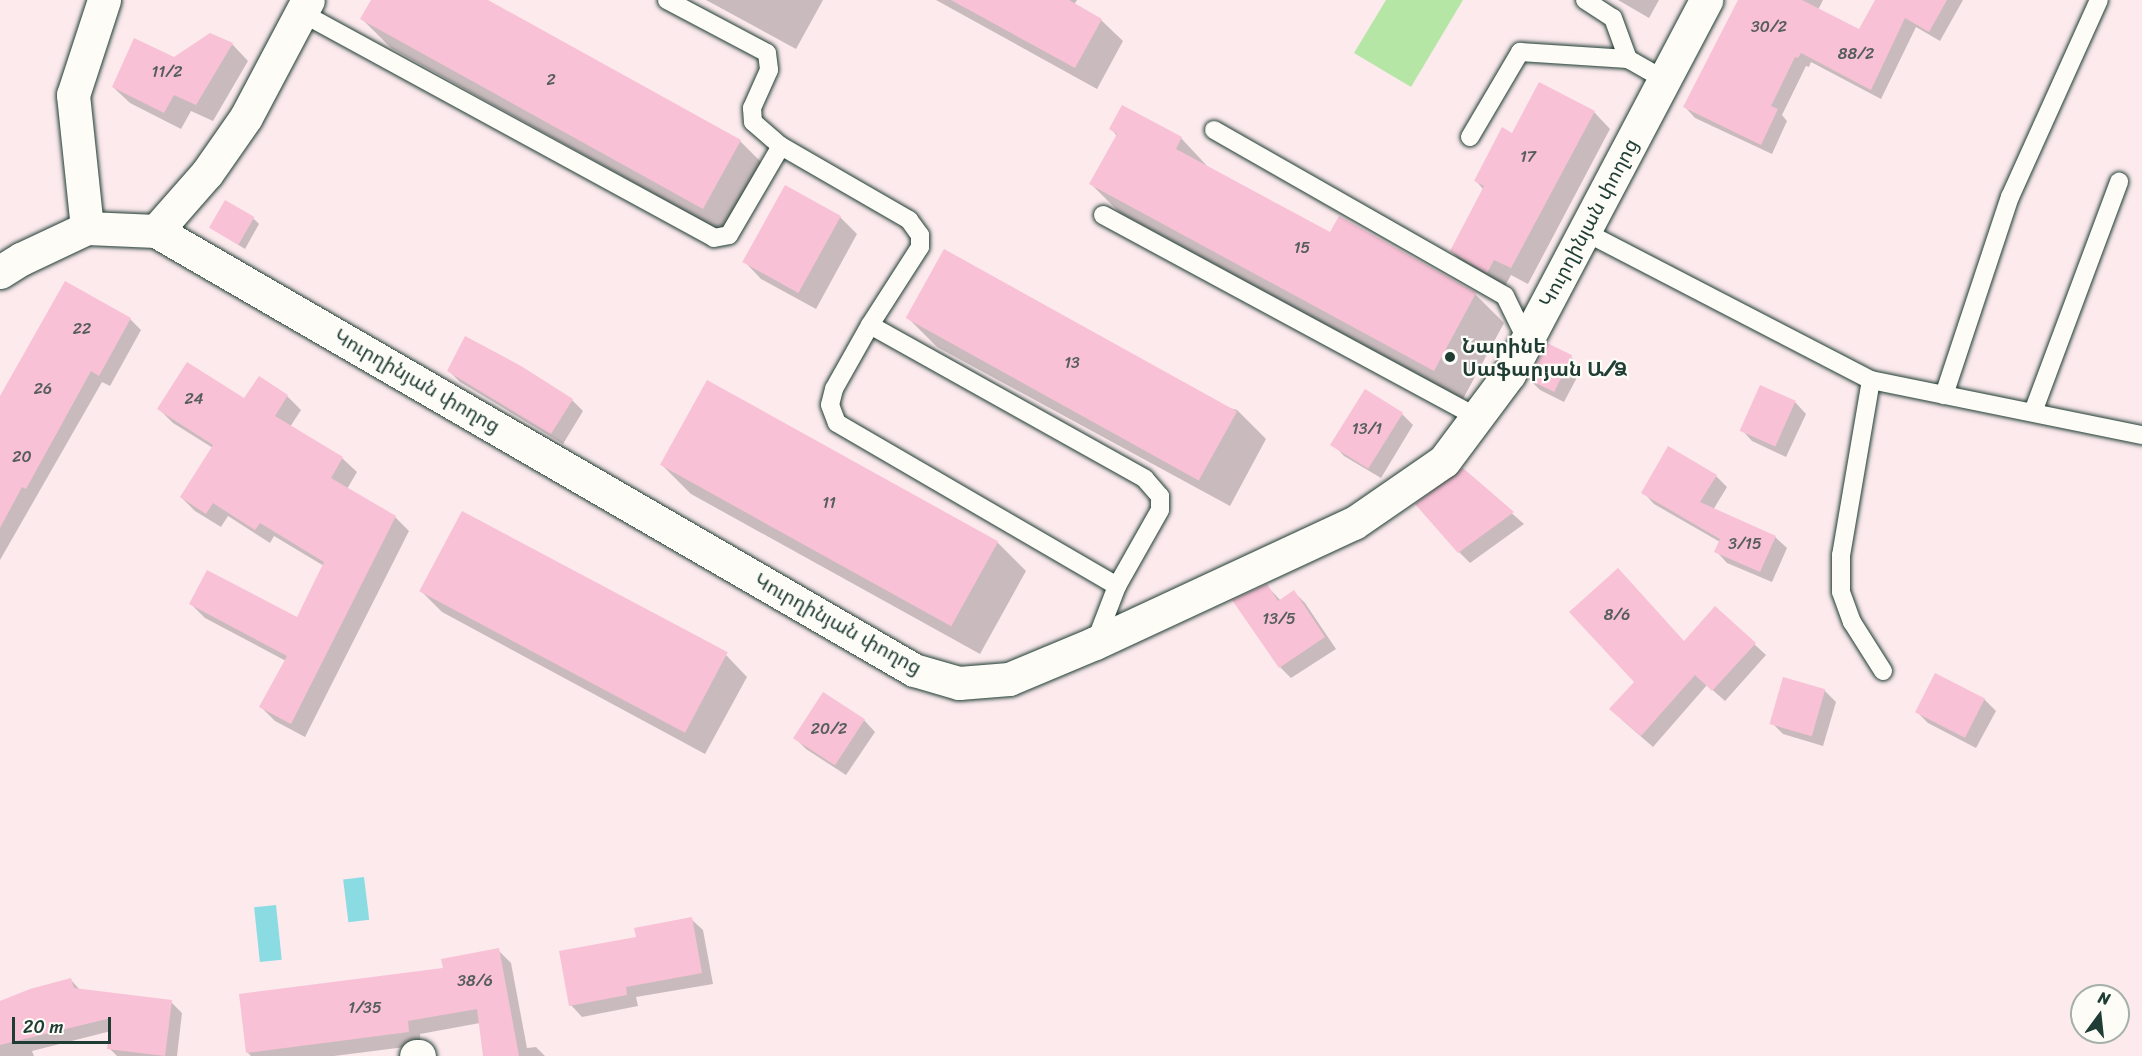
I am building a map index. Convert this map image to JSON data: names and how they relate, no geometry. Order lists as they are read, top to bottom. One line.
{"streets":{"street":["Կուրղինյան փողոց"]},"places":["Նարինե Սաֆարյան Ա/Ձ"],"house_numbers":["30/2","88/2","11/2","2","17","15","22","13","26","24","13/1","20","11","3/15","8/6","13/5","20/2","38/6","1/35"],"scale_bar":"20 m","north":"top"}
